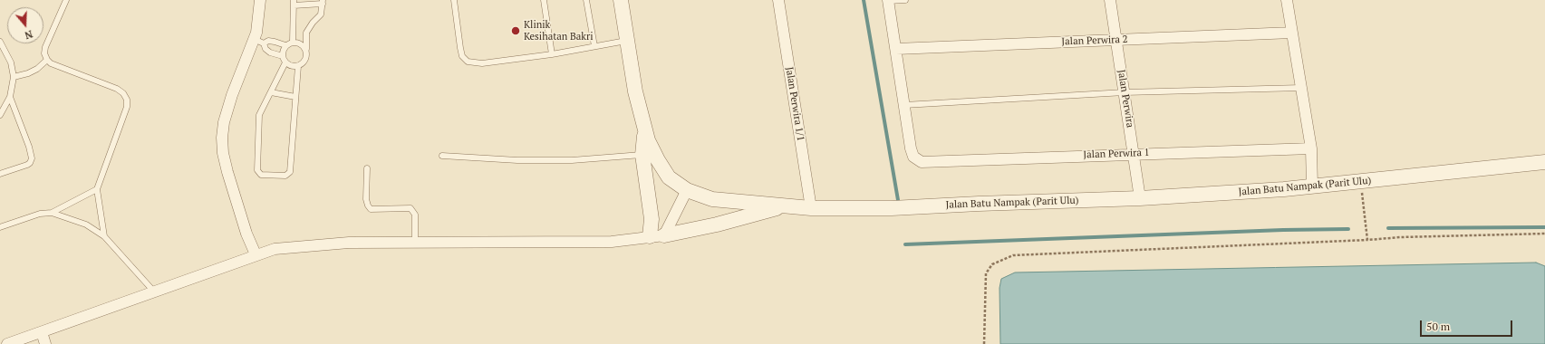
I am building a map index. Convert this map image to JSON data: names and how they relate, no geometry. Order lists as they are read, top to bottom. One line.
{"streets":{"street":["Jalan Perwira 2","Jalan Perwira","Jalan Perwira 1/1","Jalan Perwira 1","Jalan Batu Nampak (Parit Ulu)"]},"crossings":[["Jalan Perwira 2","Jalan Perwira"],["Jalan Perwira","Jalan Perwira 1"],["Jalan Perwira","Jalan Batu Nampak (Parit Ulu)"],["Jalan Perwira 1/1","Jalan Batu Nampak (Parit Ulu)"]],"places":["Klinik Kesihatan Bakri"],"scale_bar":"50 m","north":"bottom"}
